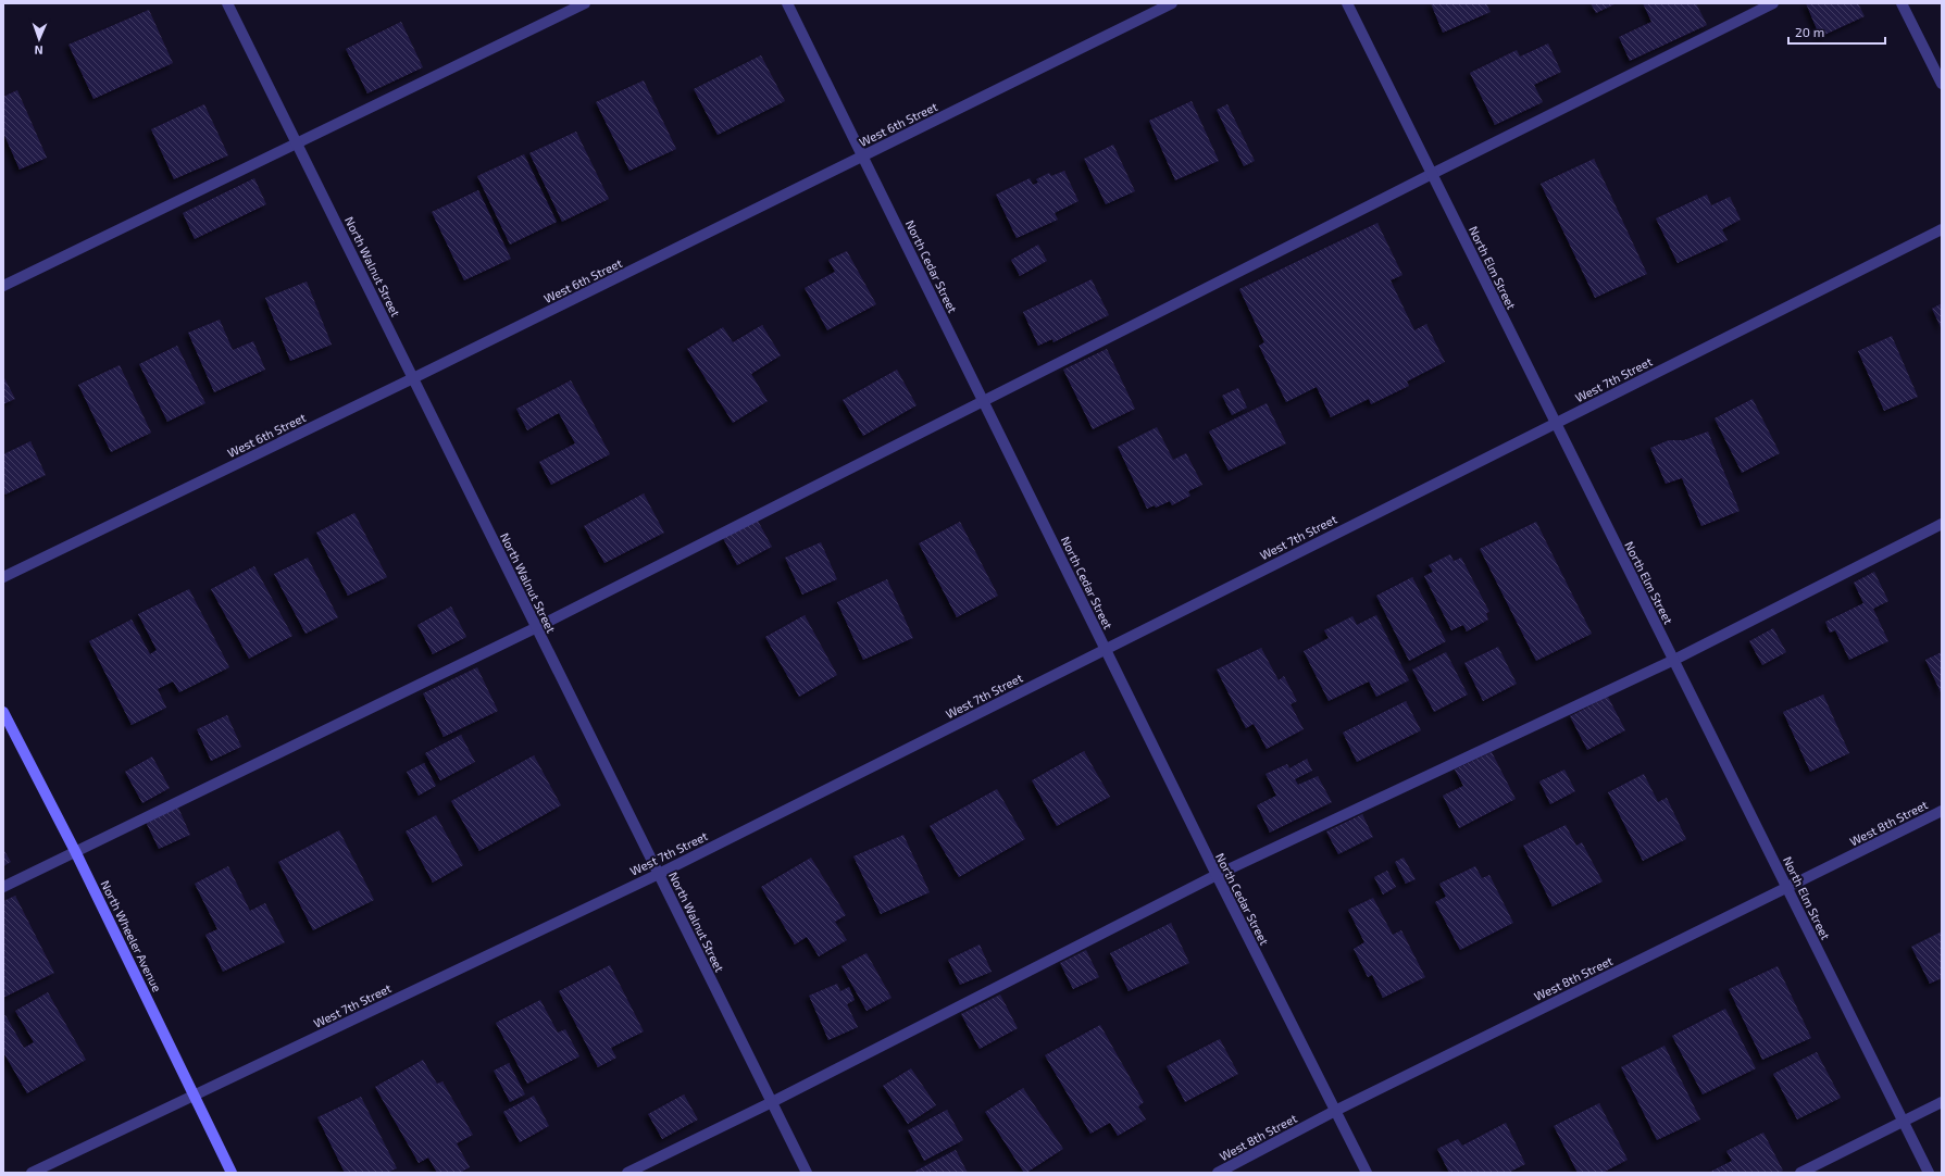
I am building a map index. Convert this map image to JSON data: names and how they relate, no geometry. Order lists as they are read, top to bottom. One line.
{"streets":{"street":["West 6th Street","North Walnut Street","North Cedar Street","North Elm Street","West 7th Street","West 8th Street","North Wheeler Avenue"]},"crossings":[["West 6th Street","North Walnut Street"],["West 6th Street","North Cedar Street"],["North Walnut Street","West 7th Street"],["North Cedar Street","West 7th Street"],["North Cedar Street","West 8th Street"],["North Elm Street","West 7th Street"],["North Elm Street","West 8th Street"],["West 7th Street","North Wheeler Avenue"]],"scale_bar":"20 m","north":"bottom"}
